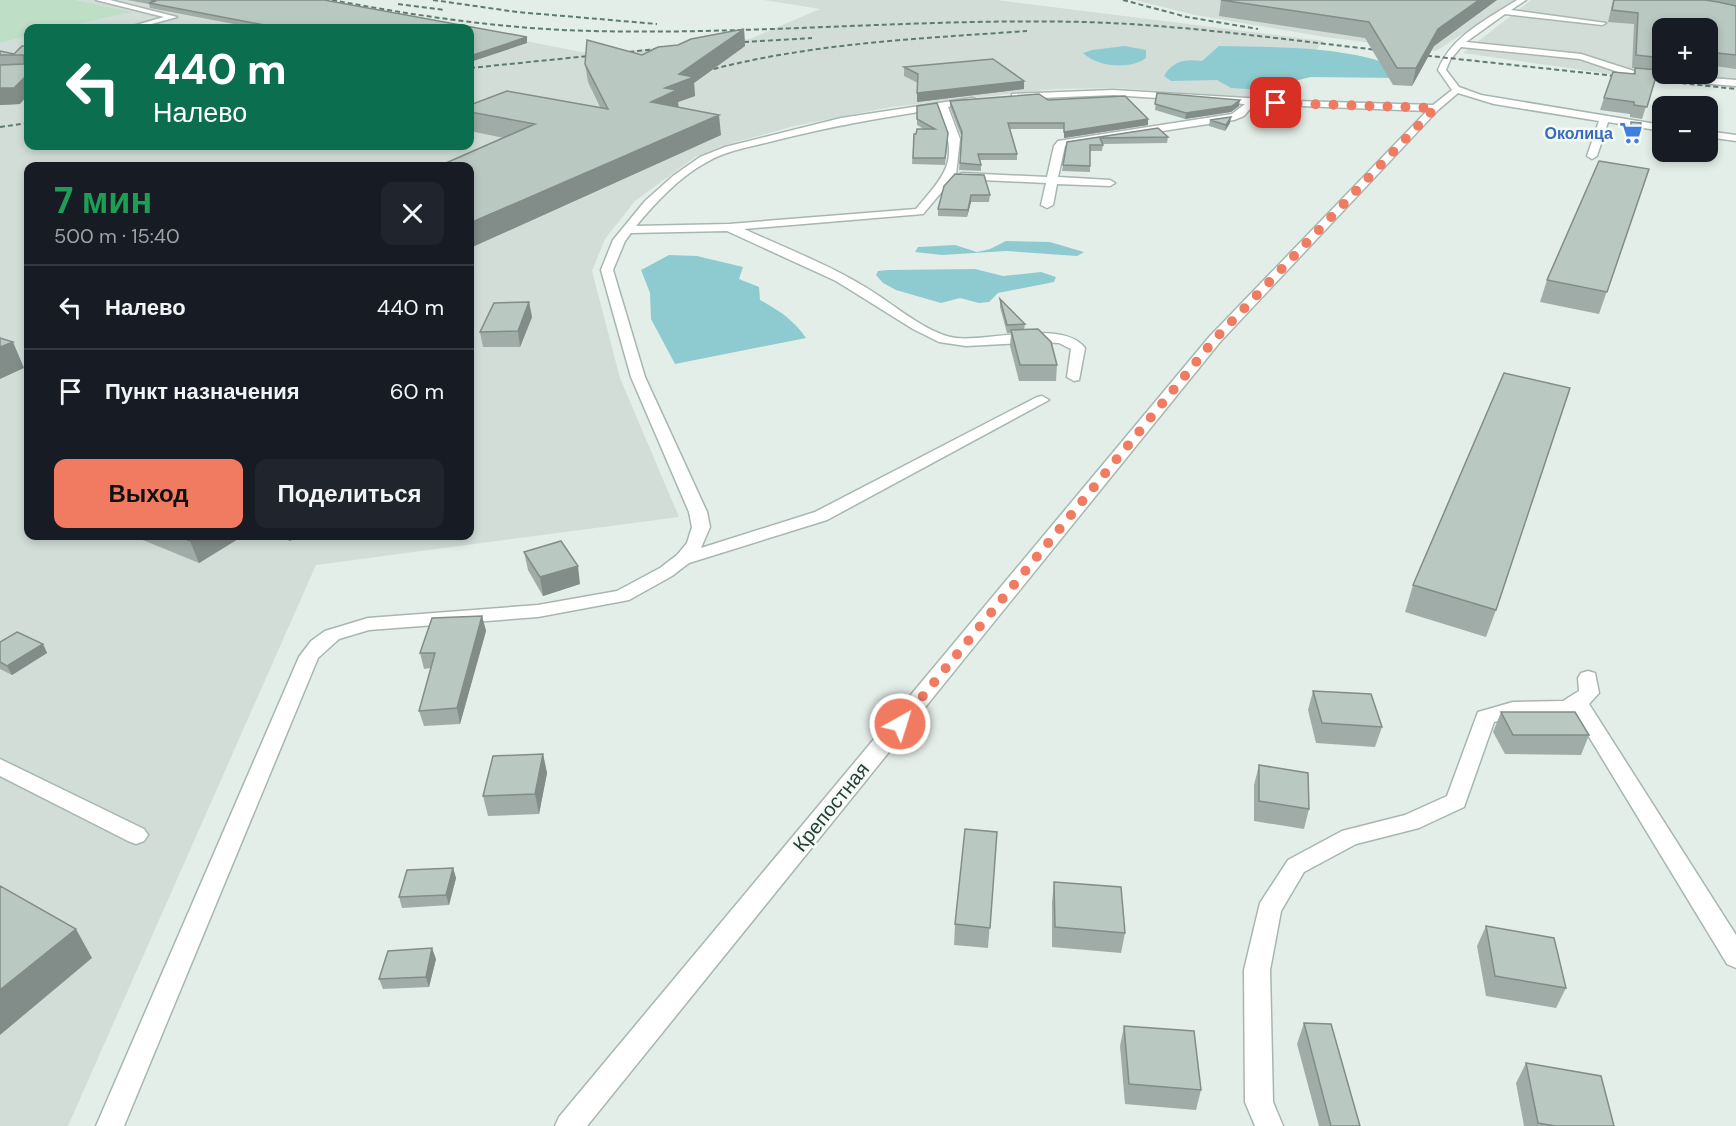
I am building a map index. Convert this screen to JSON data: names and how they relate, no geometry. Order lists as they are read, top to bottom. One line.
{"streets":{"street":["Крепостная"]},"places":{"supermarket":["Околица"]},"page":{"map_buttons":["+","−"],"turn":["440 m","Налево"],"heading":["7 мин","500 m · 15:40"],"list":[{"name":"Налево","value":"440 m"},{"name":"Пункт назначения","value":"60 m"}],"buttons":["Выход","Поделиться"]}}
